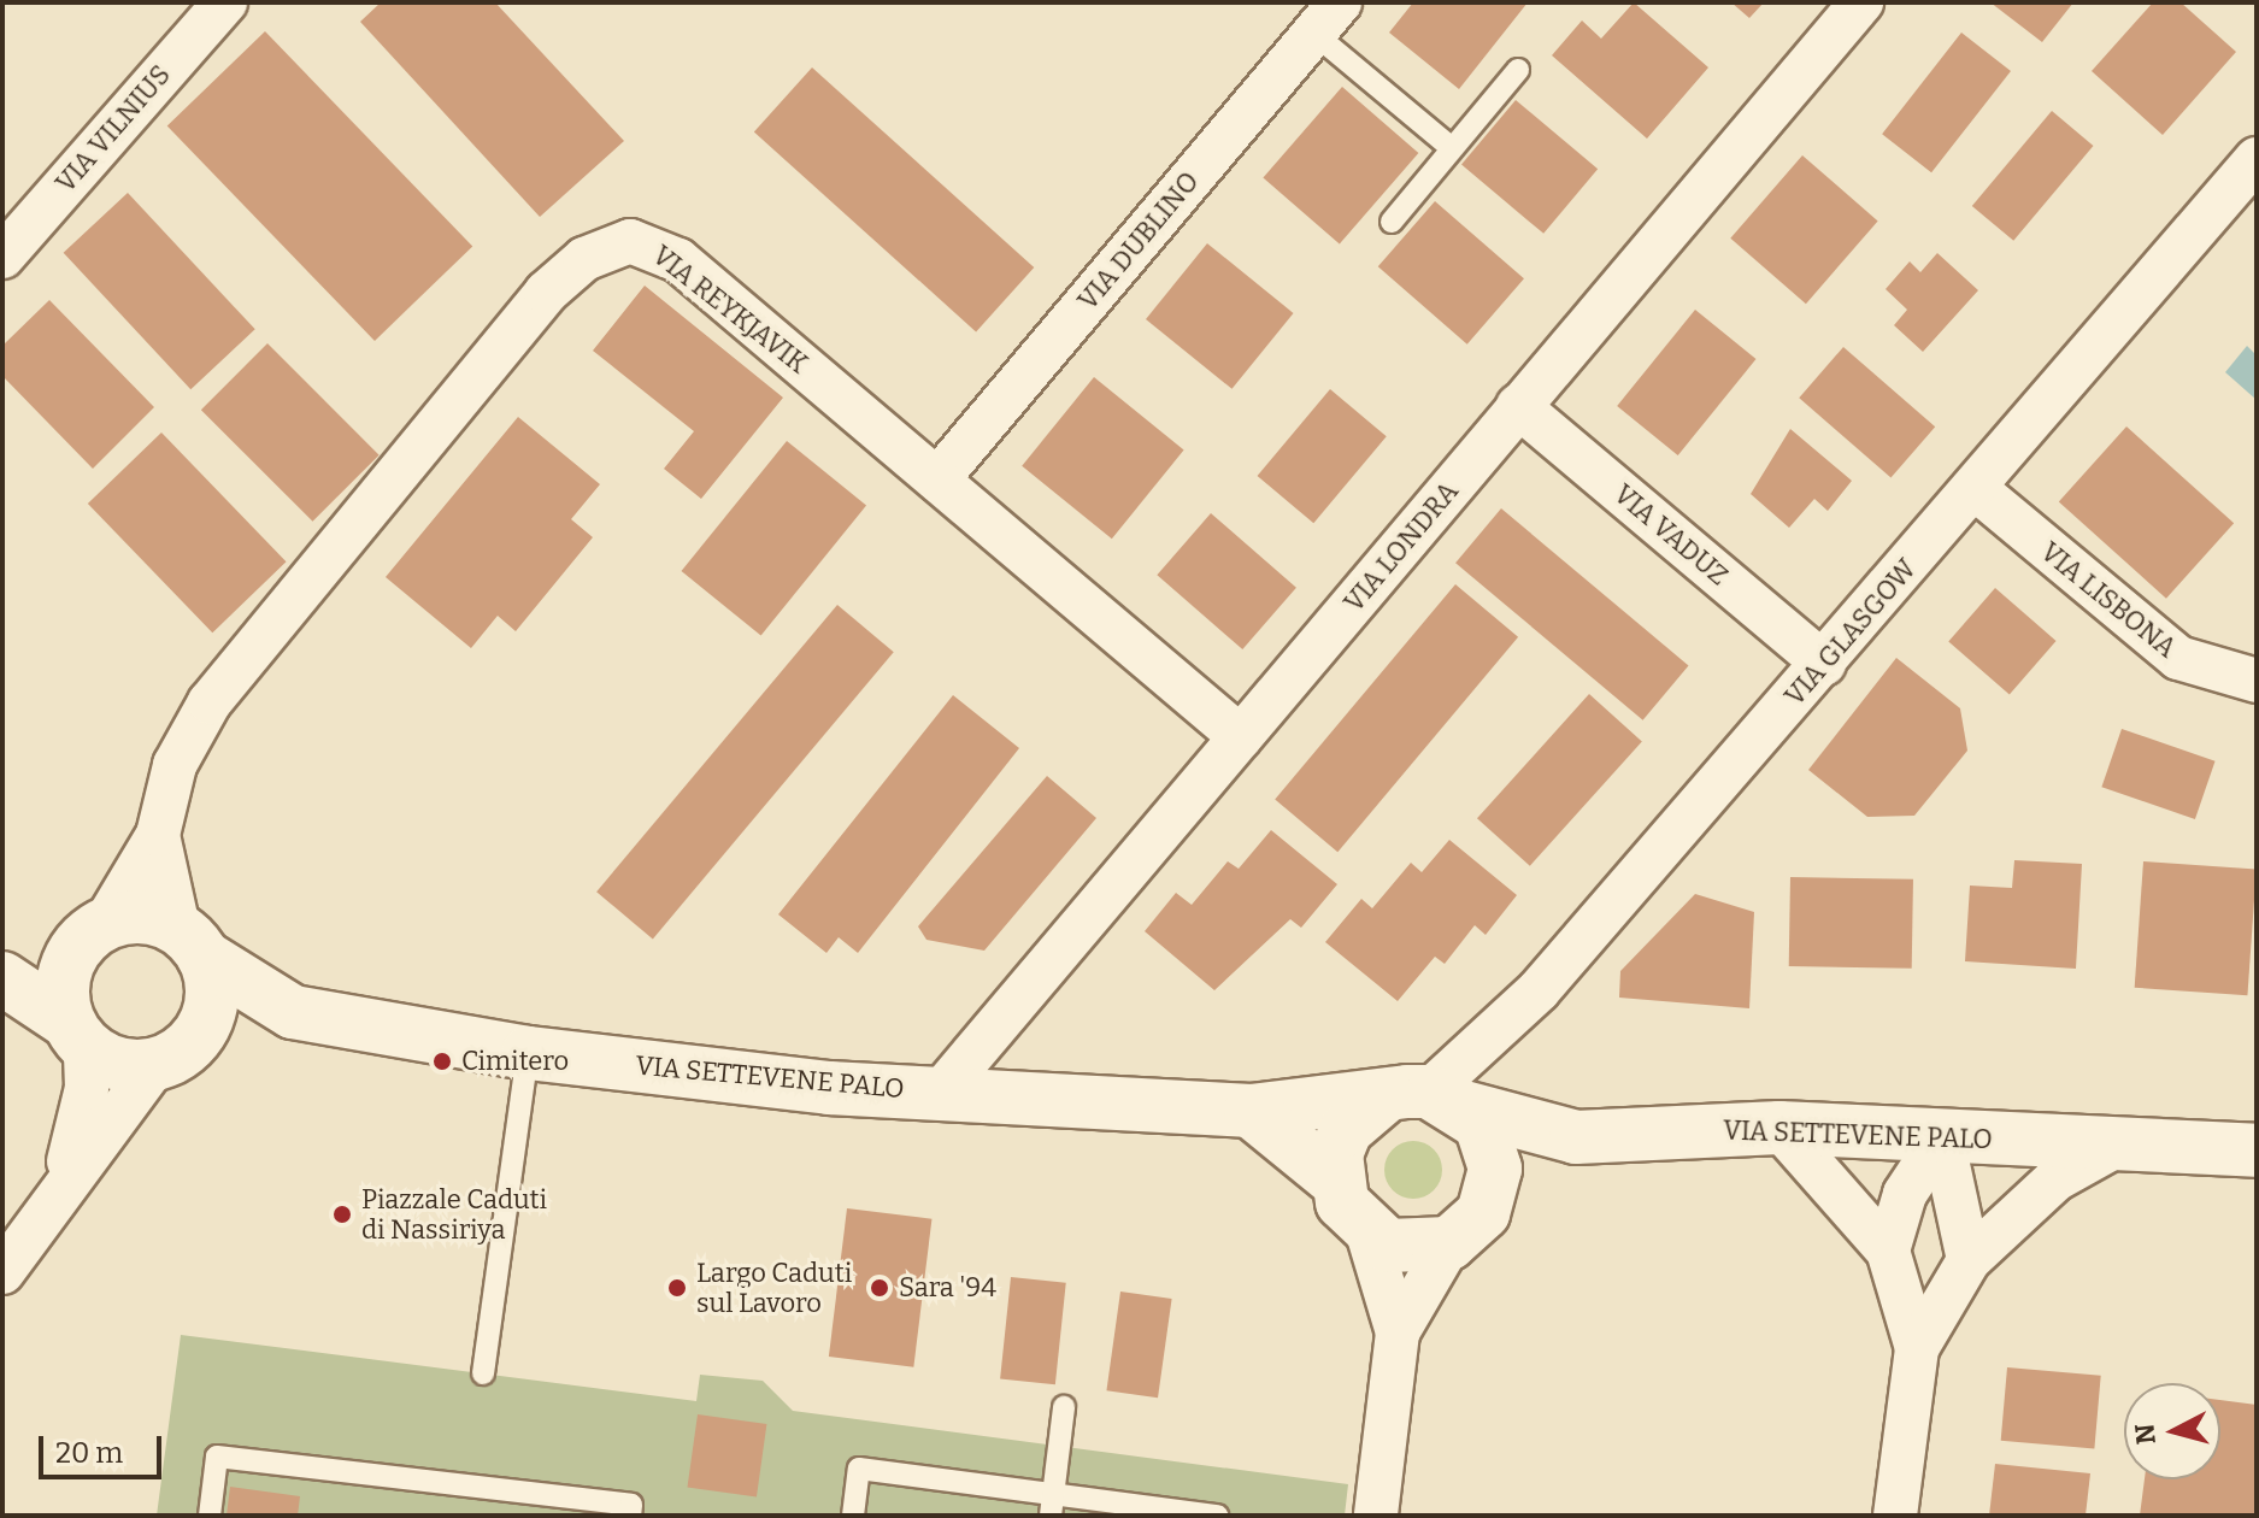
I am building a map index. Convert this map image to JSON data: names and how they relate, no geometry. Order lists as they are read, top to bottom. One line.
{"streets":{"street":["VIA VILNIUS","VIA DUBLINO","VIA REYKJAVIK","VIA VADUZ","VIA LONDRA","VIA LISBONA","VIA GLASGOW","VIA SETTEVENE PALO"]},"crossings":[["VIA DUBLINO","VIA REYKJAVIK"],["VIA REYKJAVIK","VIA LONDRA"],["VIA REYKJAVIK","VIA SETTEVENE PALO"],["VIA VADUZ","VIA LONDRA"],["VIA VADUZ","VIA GLASGOW"],["VIA LONDRA","VIA SETTEVENE PALO"],["VIA LISBONA","VIA GLASGOW"],["VIA GLASGOW","VIA SETTEVENE PALO"]],"places":["Cimitero","Piazzale Caduti di Nassiriya","Largo Caduti sul Lavoro","Sara '94"],"scale_bar":"20 m","north":"left"}
